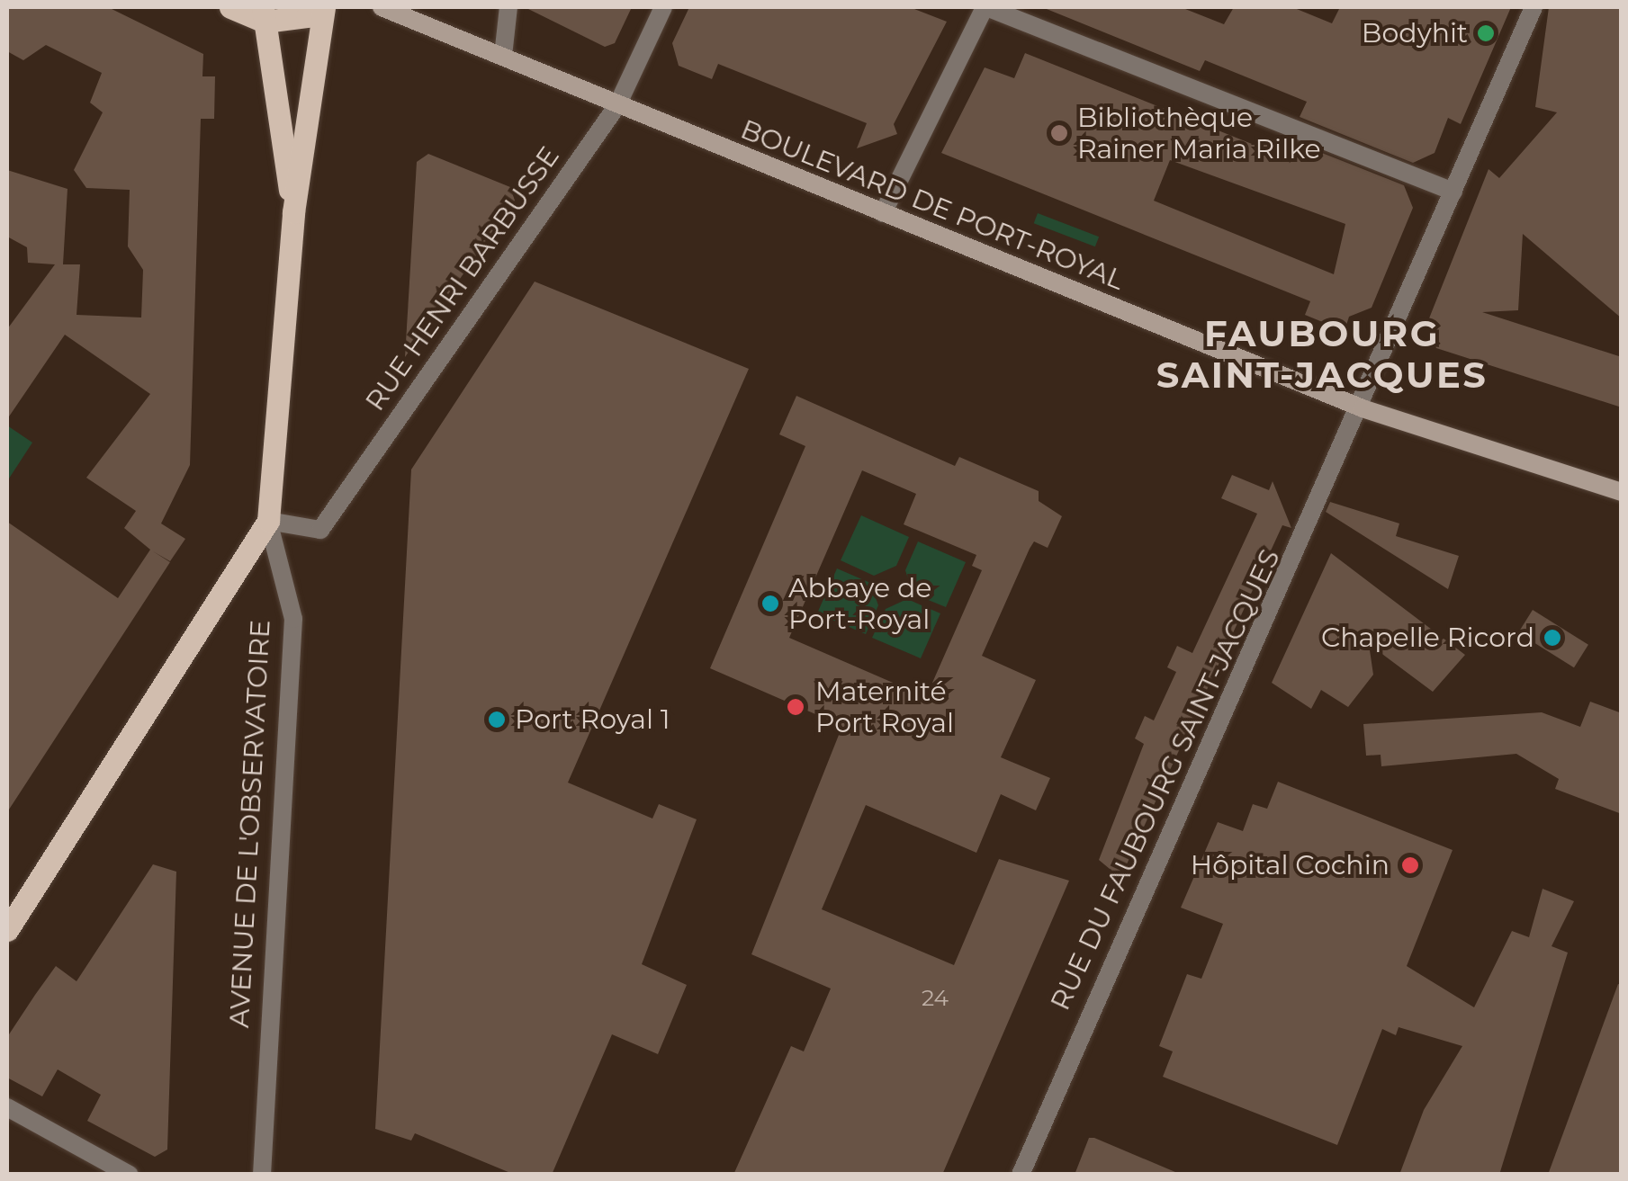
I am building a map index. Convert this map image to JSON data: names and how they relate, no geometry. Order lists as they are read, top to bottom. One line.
{"streets":{"main road":["BOULEVARD DE PORT-ROYAL","AVENUE DE L'OBSERVATOIRE"],"street":["RUE HENRI BARBUSSE","RUE DU FAUBOURG SAINT-JACQUES"]},"crossings":[["BOULEVARD DE PORT-ROYAL","RUE HENRI BARBUSSE"],["BOULEVARD DE PORT-ROYAL","RUE DU FAUBOURG SAINT-JACQUES"],["RUE HENRI BARBUSSE","AVENUE DE L'OBSERVATOIRE"]],"districts":["FAUBOURG SAINT-JACQUES"],"places":["Bodyhit","Bibliothèque Rainer Maria Rilke","Abbaye de Port-Royal","Chapelle Ricord","Maternité Port Royal","Port Royal 1","Hôpital Cochin"],"house_numbers":["24"]}
